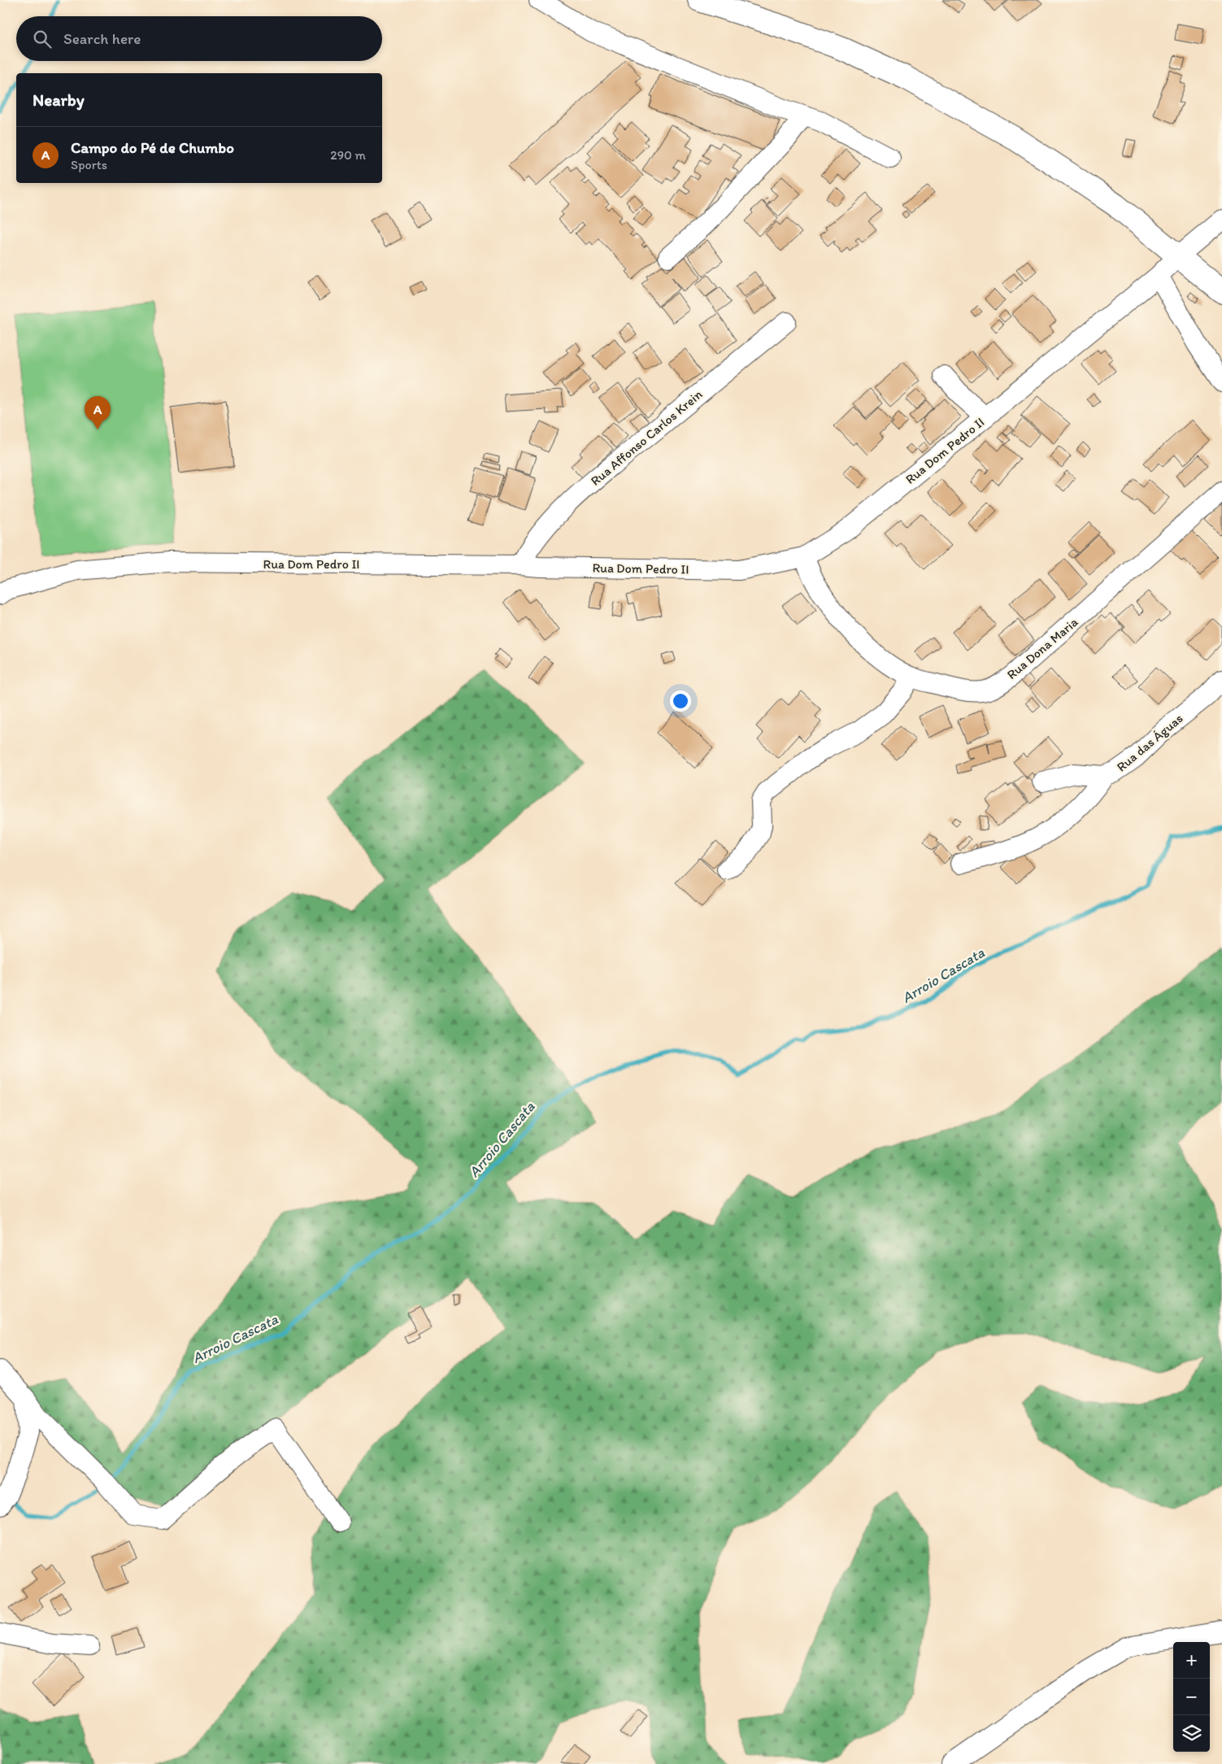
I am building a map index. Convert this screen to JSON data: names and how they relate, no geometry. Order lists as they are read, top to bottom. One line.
{"streets":{"street":["Rua Affonso Carlos Krein","Rua Dom Pedro II","Rua Dona Maria","Rua das Águas"]},"crossings":[["Rua Affonso Carlos Krein","Rua Dom Pedro II"],["Rua Dom Pedro II","Rua Dona Maria"]],"water":["Arroio Cascata"],"page":{"search":"Search here","heading":"Nearby","list":[{"mark":"A","name":"Campo do Pé de Chumbo","note":"Sports","value":"290 m"}],"pins":"A","map_buttons":["+","−"]}}
